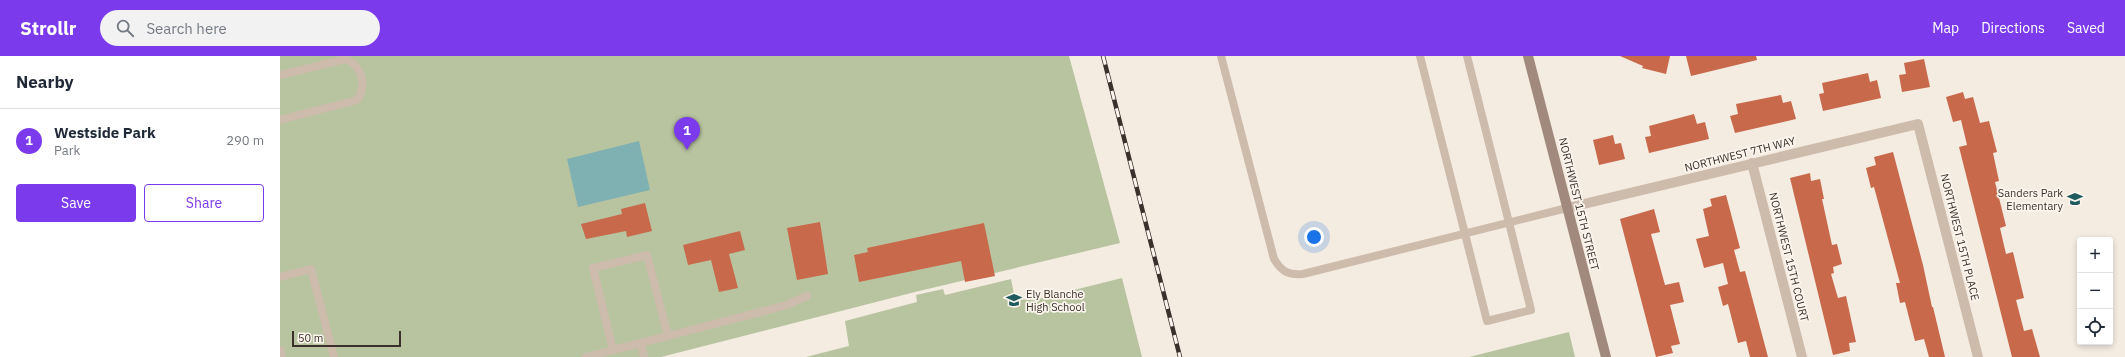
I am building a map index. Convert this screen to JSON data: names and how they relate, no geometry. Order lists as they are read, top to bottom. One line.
{"streets":{"street":["NORTHWEST 7TH WAY","NORTHWEST 15TH STREET","NORTHWEST 15TH PLACE","NORTHWEST 15TH COURT"]},"crossings":[["NORTHWEST 7TH WAY","NORTHWEST 15TH STREET"],["NORTHWEST 7TH WAY","NORTHWEST 15TH PLACE"],["NORTHWEST 7TH WAY","NORTHWEST 15TH COURT"]],"places":{"school or university":["Sanders Park Elementary","Ely Blanche High School"]},"scale_bar":"50 m","page":{"header":"Strollr","search":"Search here","nav":["Map","Directions","Saved"],"heading":"Nearby","list":[{"mark":"1","name":"Westside Park","note":"Park","value":"290 m"}],"pins":"1","buttons":["Save","Share"],"map_buttons":["+","−"],"scale":"50 m"}}
